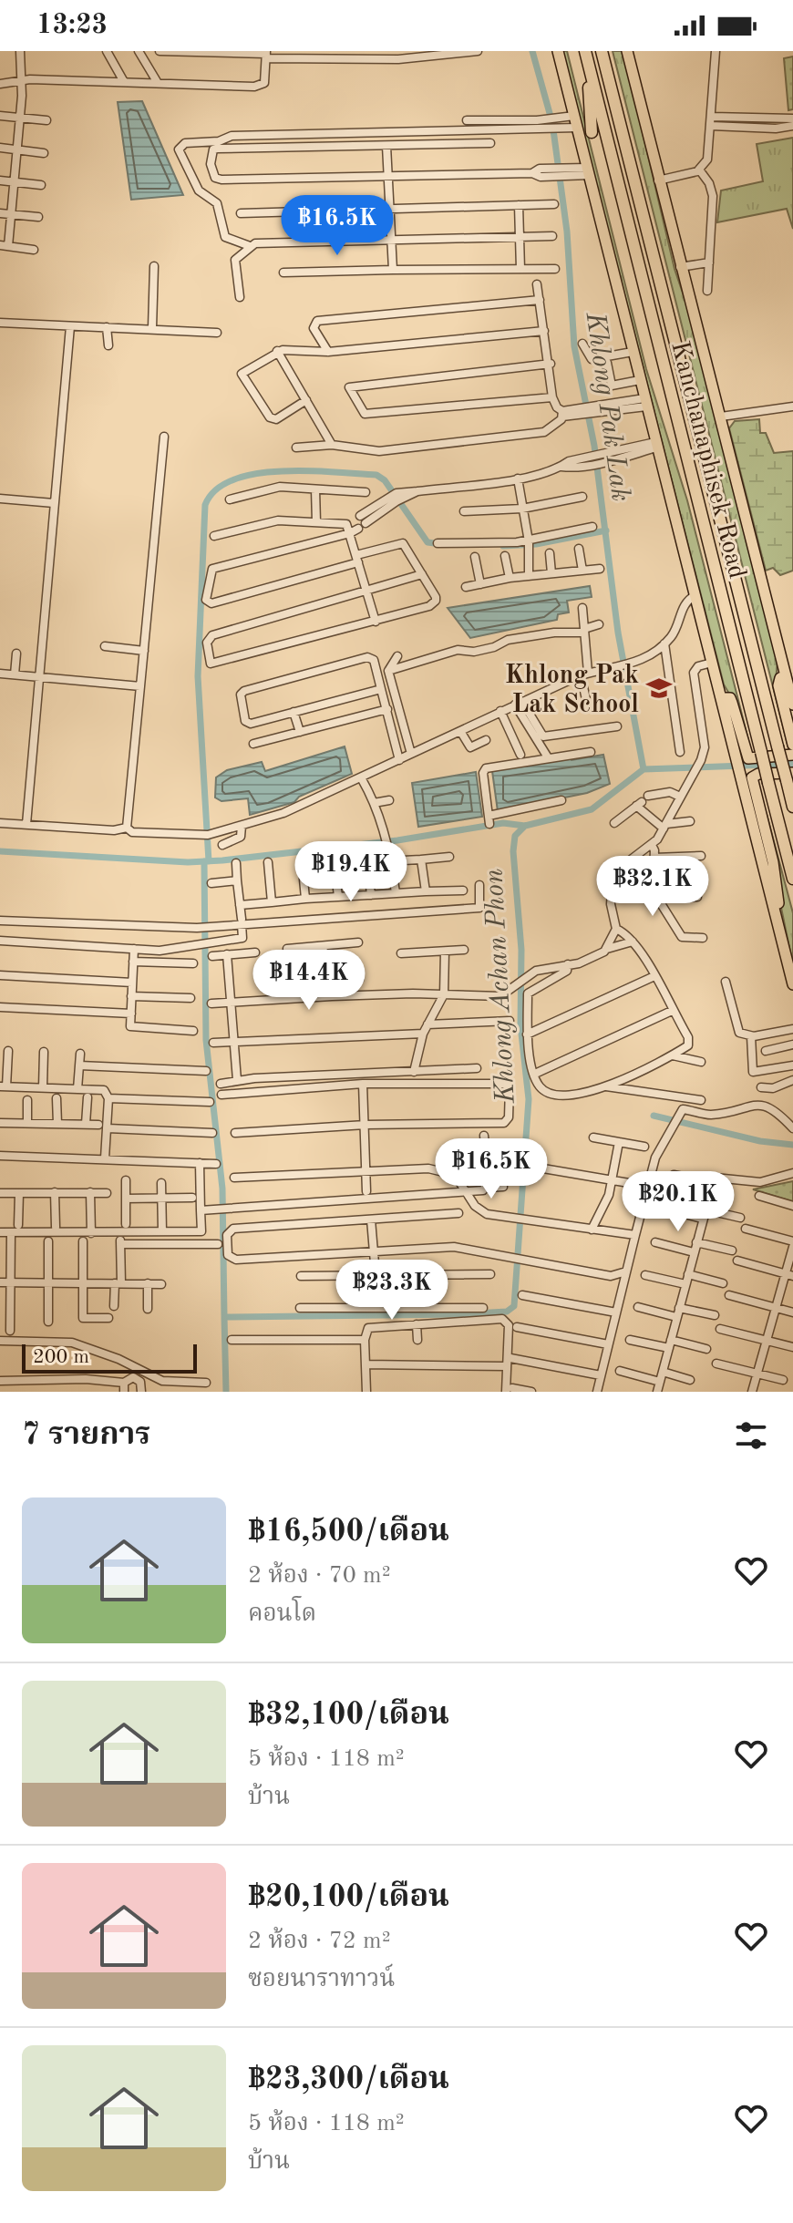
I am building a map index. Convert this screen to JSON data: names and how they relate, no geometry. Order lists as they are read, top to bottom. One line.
{"streets":{"highway":["Kanchanaphisek Road"]},"water":["Khlong Pak Lak","Khlong Achan Phon"],"places":{"school or university":["Khlong Pak Lak School"]},"scale_bar":"200 m","page":{"status":"13:23","price":["฿16.5K","฿19.4K","฿32.1K","฿14.4K","฿16.5K","฿20.1K","฿23.3K"],"scale":"200 m","heading":"7 รายการ","list":[{"name":"฿16,500/เดือน","note":"2 ห้อง · 70 m² · คอนโด"},{"name":"฿32,100/เดือน","note":"5 ห้อง · 118 m² · บ้าน"},{"name":"฿20,100/เดือน","note":"2 ห้อง · 72 m² · ซอยนาราทาวน์"},{"name":"฿23,300/เดือน","note":"5 ห้อง · 118 m² · บ้าน"}]}}
